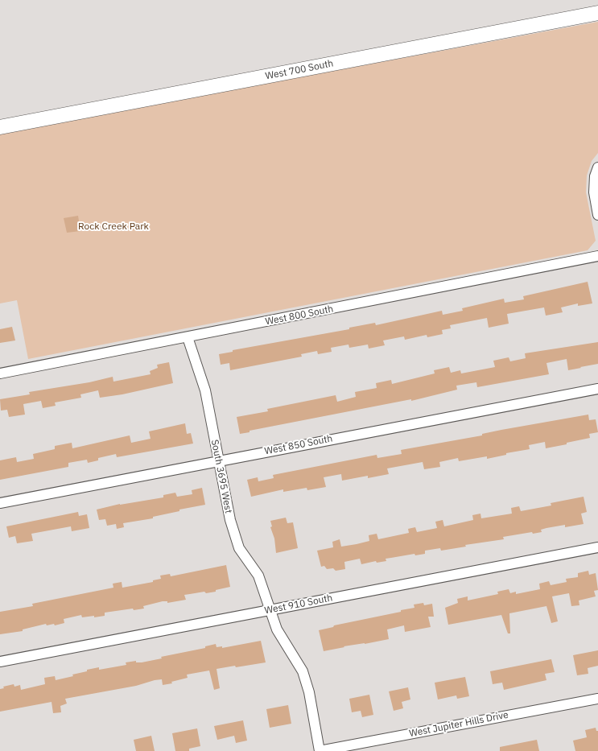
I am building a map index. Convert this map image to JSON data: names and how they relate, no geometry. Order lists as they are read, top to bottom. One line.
{"streets":{"street":["West 700 South","West 800 South","West 850 South","South 3695 West","West 910 South","West Jupiter Hills Drive"]},"crossings":[["West 800 South","South 3695 West"],["West 850 South","South 3695 West"],["South 3695 West","West 910 South"],["South 3695 West","West Jupiter Hills Drive"]],"parks":["Rock Creek Park"]}
